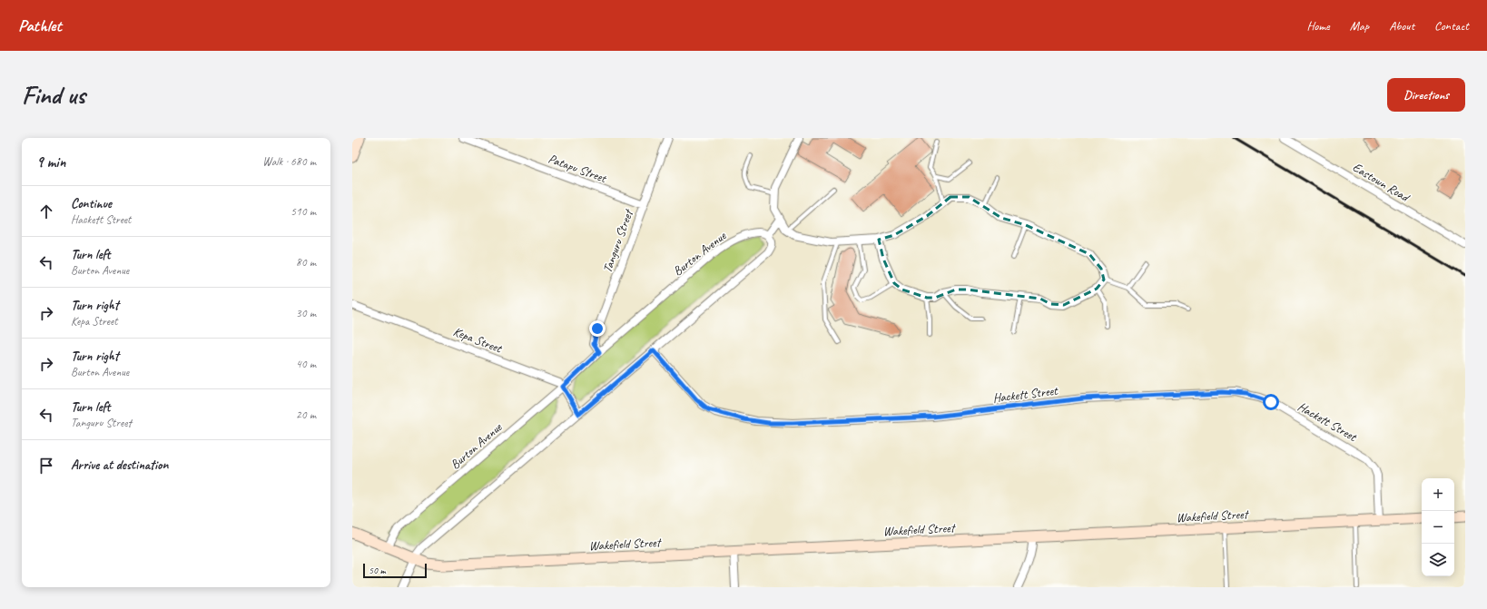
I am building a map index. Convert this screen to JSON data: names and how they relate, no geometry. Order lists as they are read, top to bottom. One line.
{"streets":{"street":["Patapu Street","Eastown Road","Tanguru Street","Burton Avenue","Kepa Street","Hackett Street","Wakefield Street"]},"crossings":[["Patapu Street","Tanguru Street"],["Tanguru Street","Burton Avenue"],["Burton Avenue","Kepa Street"],["Burton Avenue","Wakefield Street"],["Hackett Street","Wakefield Street"]],"scale_bar":"50 m","page":{"header":"Pathlet","nav":["Home","Map","About","Contact"],"buttons":"Directions","title":"Find us","heading":["9 min","Walk · 680 m"],"list":[["Continue","Hackett Street","510 m"],["Turn left","Burton Avenue","80 m"],["Turn right","Kepa Street","30 m"],["Turn right","Burton Avenue","40 m"],["Turn left","Tanguru Street","20 m"],"Arrive at destination"],"map_buttons":["+","−"],"scale":"50 m"}}
